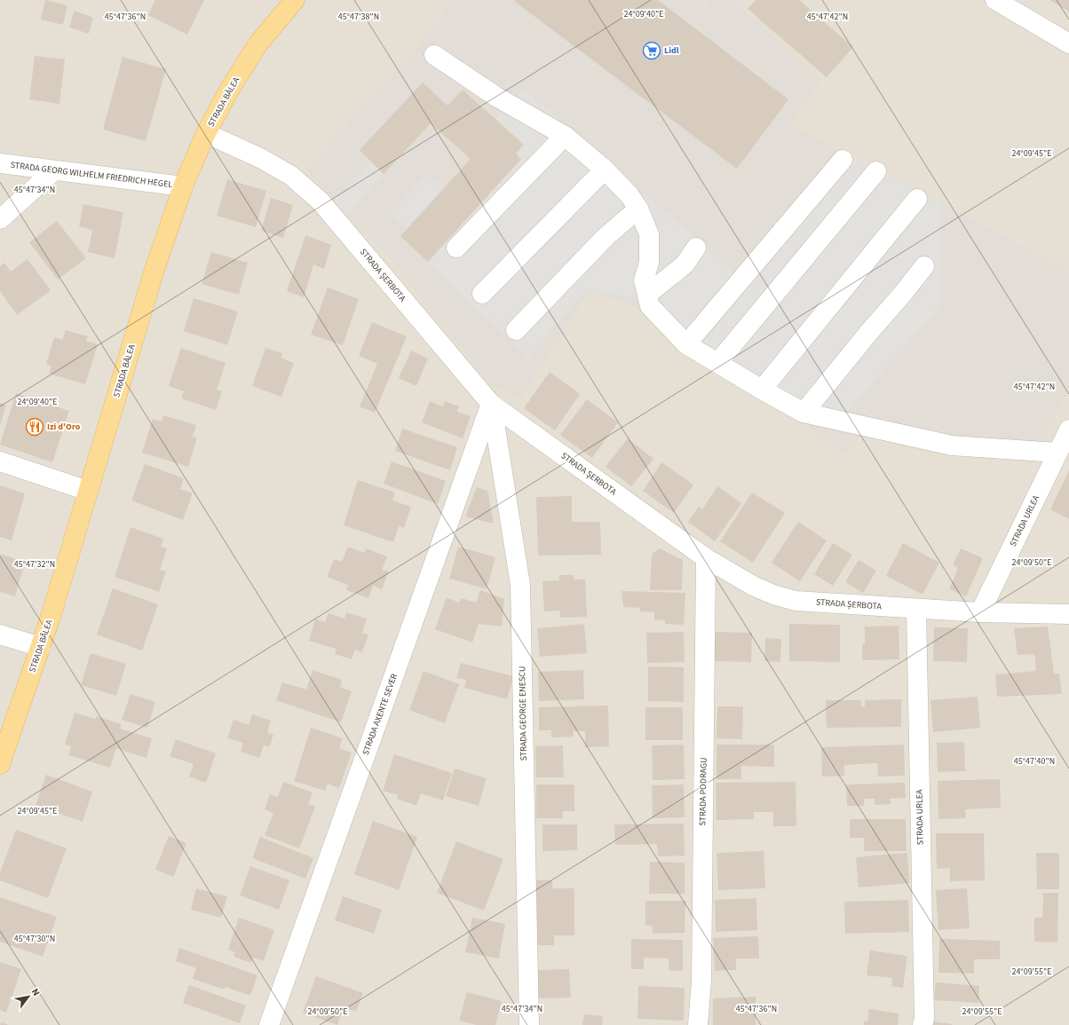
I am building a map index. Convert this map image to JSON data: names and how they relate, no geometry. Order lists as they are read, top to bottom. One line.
{"streets":{"main road":["STRADA BÂLEA"],"street":["STRADA GEORG WILHELM FRIEDRICH HEGEL","STRADA ȘERBOTA","STRADA URLEA","STRADA GEORGE ENESCU","STRADA AXENTE SEVER","STRADA PODRAGU"]},"crossings":[["STRADA BÂLEA","STRADA GEORG WILHELM FRIEDRICH HEGEL"],["STRADA BÂLEA","STRADA ȘERBOTA"],["STRADA ȘERBOTA","STRADA URLEA"],["STRADA ȘERBOTA","STRADA GEORGE ENESCU"],["STRADA ȘERBOTA","STRADA AXENTE SEVER"],["STRADA ȘERBOTA","STRADA PODRAGU"],["STRADA GEORGE ENESCU","STRADA AXENTE SEVER"]],"places":{"supermarket":["Lidl"],"restaurant":["Izi d'Oro"]},"north":"top right","coordinates":["24°09'40\"E","45°47'36\"N","45°47'38\"N","45°47'42\"N","24°09'45\"E","45°47'34\"N","24°09'50\"E","45°47'32\"N","45°47'40\"N","45°47'30\"N","24°09'55\"E"]}
